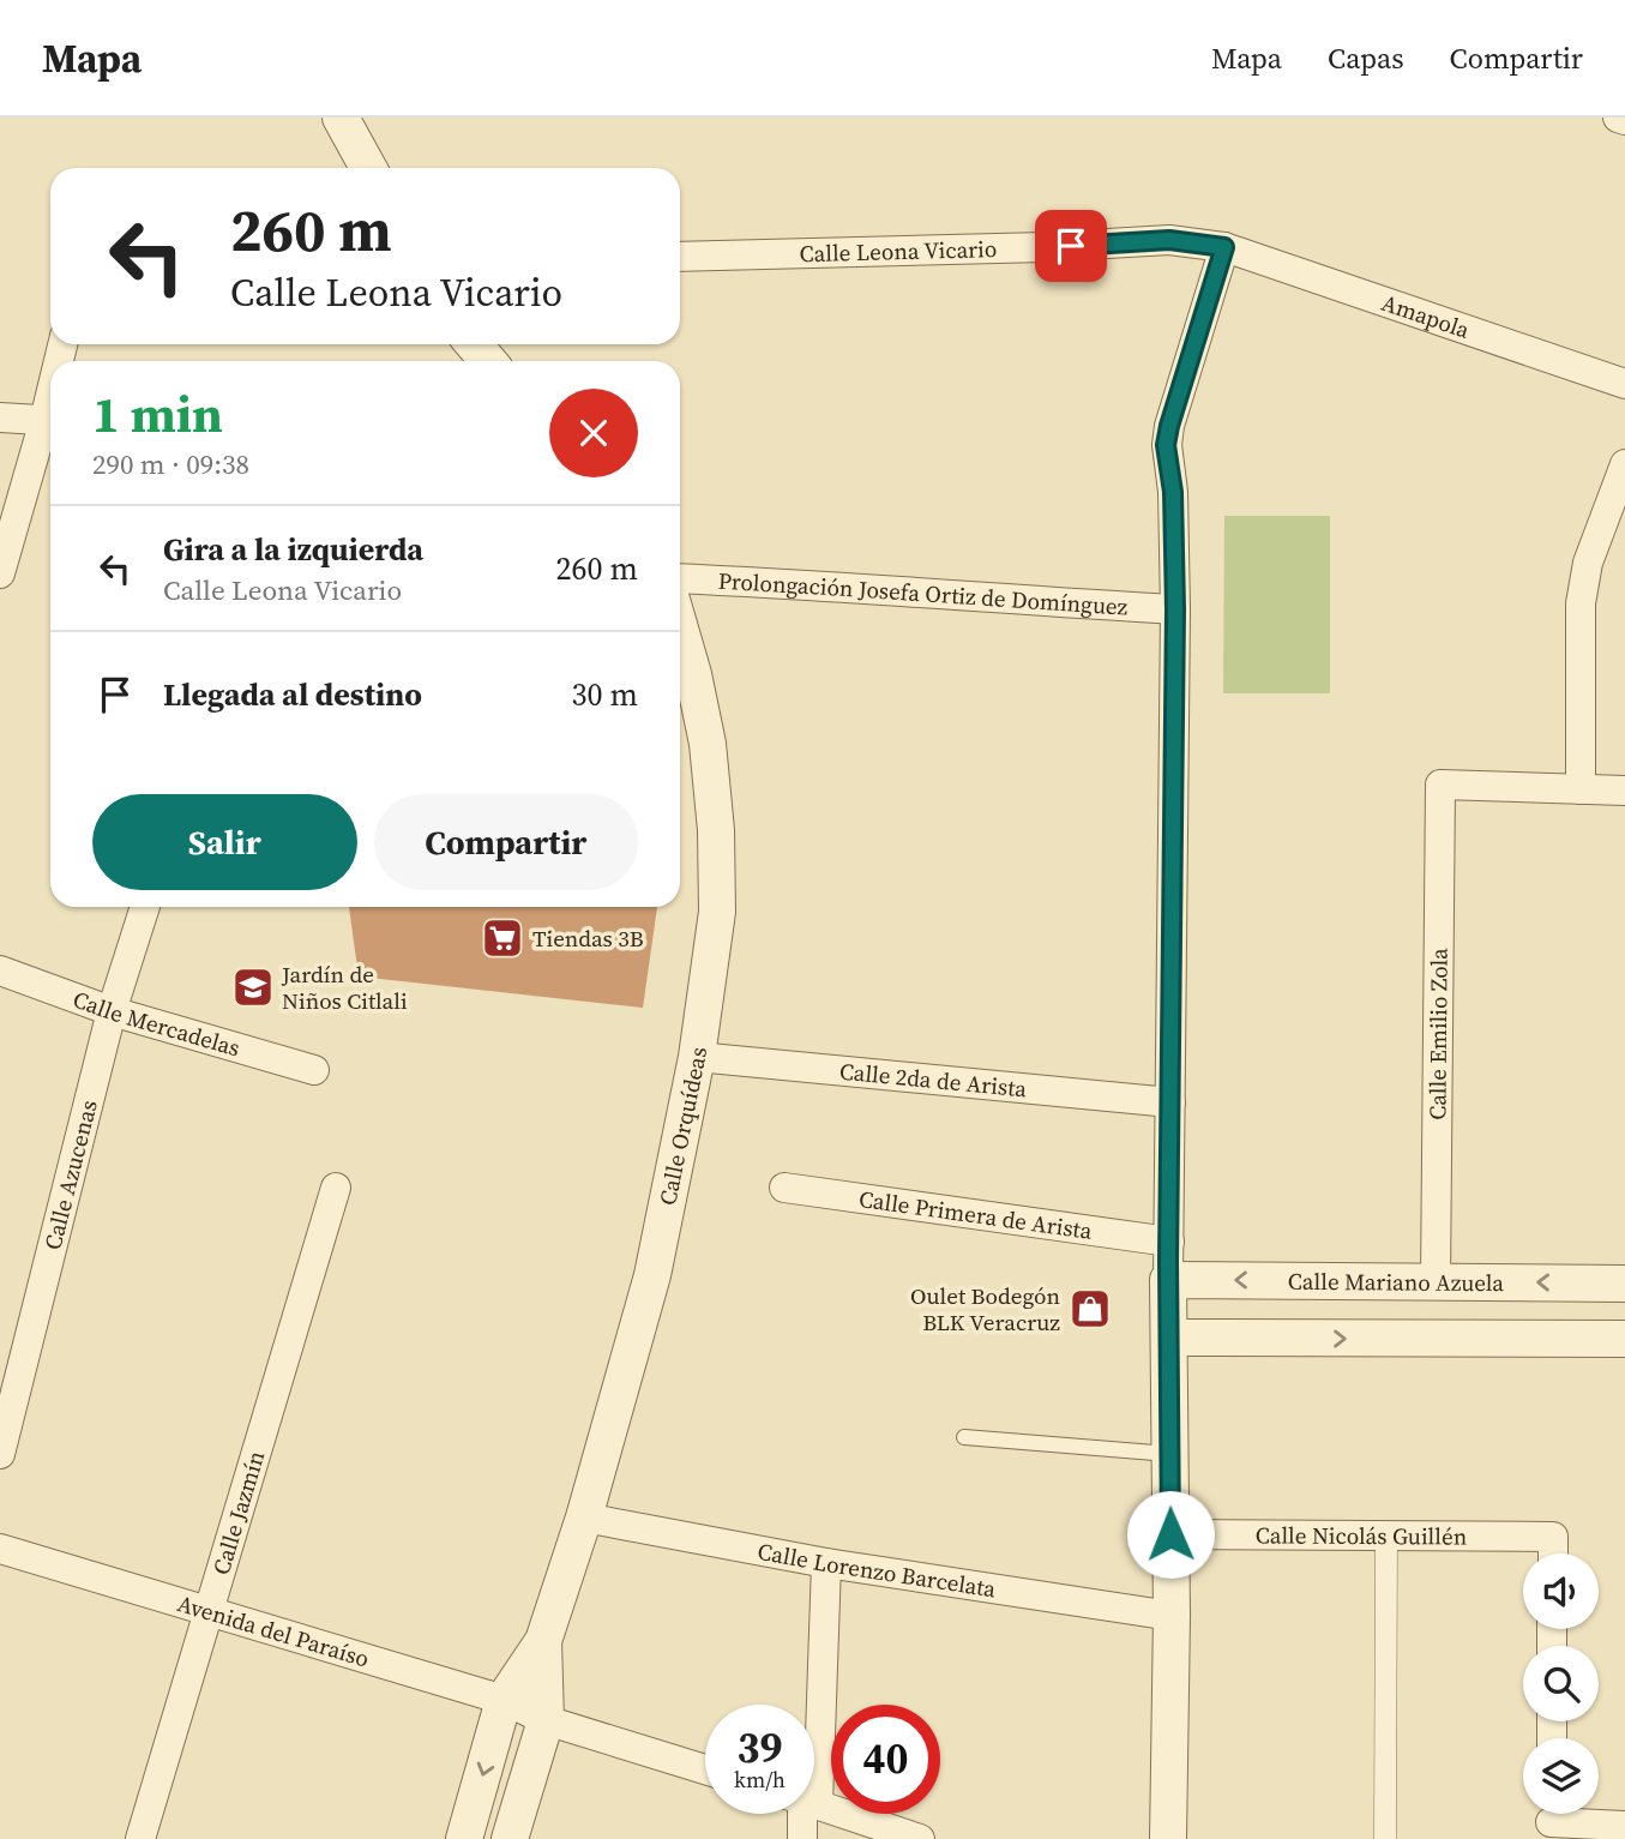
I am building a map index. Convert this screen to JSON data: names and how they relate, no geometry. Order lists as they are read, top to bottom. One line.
{"streets":{"street":["Calle Leona Vicario","Amapola","Prolongación Josefa Ortiz de Domínguez","Calle Mercadelas","Calle Emilio Zola","Calle 2da de Arista","Calle Orquídeas","Calle Azucenas","Calle Primera de Arista","Calle Mariano Azuela","Calle Jazmín","Calle Nicolás Guillén","Calle Lorenzo Barcelata","Avenida del Paraíso"]},"crossings":[["Calle Leona Vicario","Amapola"],["Calle Mercadelas","Calle Azucenas"],["Calle Emilio Zola","Calle Mariano Azuela"],["Calle 2da de Arista","Calle Orquídeas"],["Calle Orquídeas","Calle Lorenzo Barcelata"],["Calle Orquídeas","Avenida del Paraíso"],["Calle Jazmín","Avenida del Paraíso"]],"places":{"supermarket":["Tiendas 3B"],"school or university":["Jardín de Niños Citlali"],"shop":["Oulet Bodegón BLK Veracruz"]},"page":{"header":"Mapa","nav":["Mapa","Capas","Compartir"],"turn":["260 m","Calle Leona Vicario"],"heading":["1 min","290 m · 09:38"],"list":[{"name":"Gira a la izquierda","note":"Calle Leona Vicario","value":"260 m"},{"name":"Llegada al destino","value":"30 m"}],"buttons":["Salir","Compartir"],"speed":"39 km/h","limit":"40"}}
